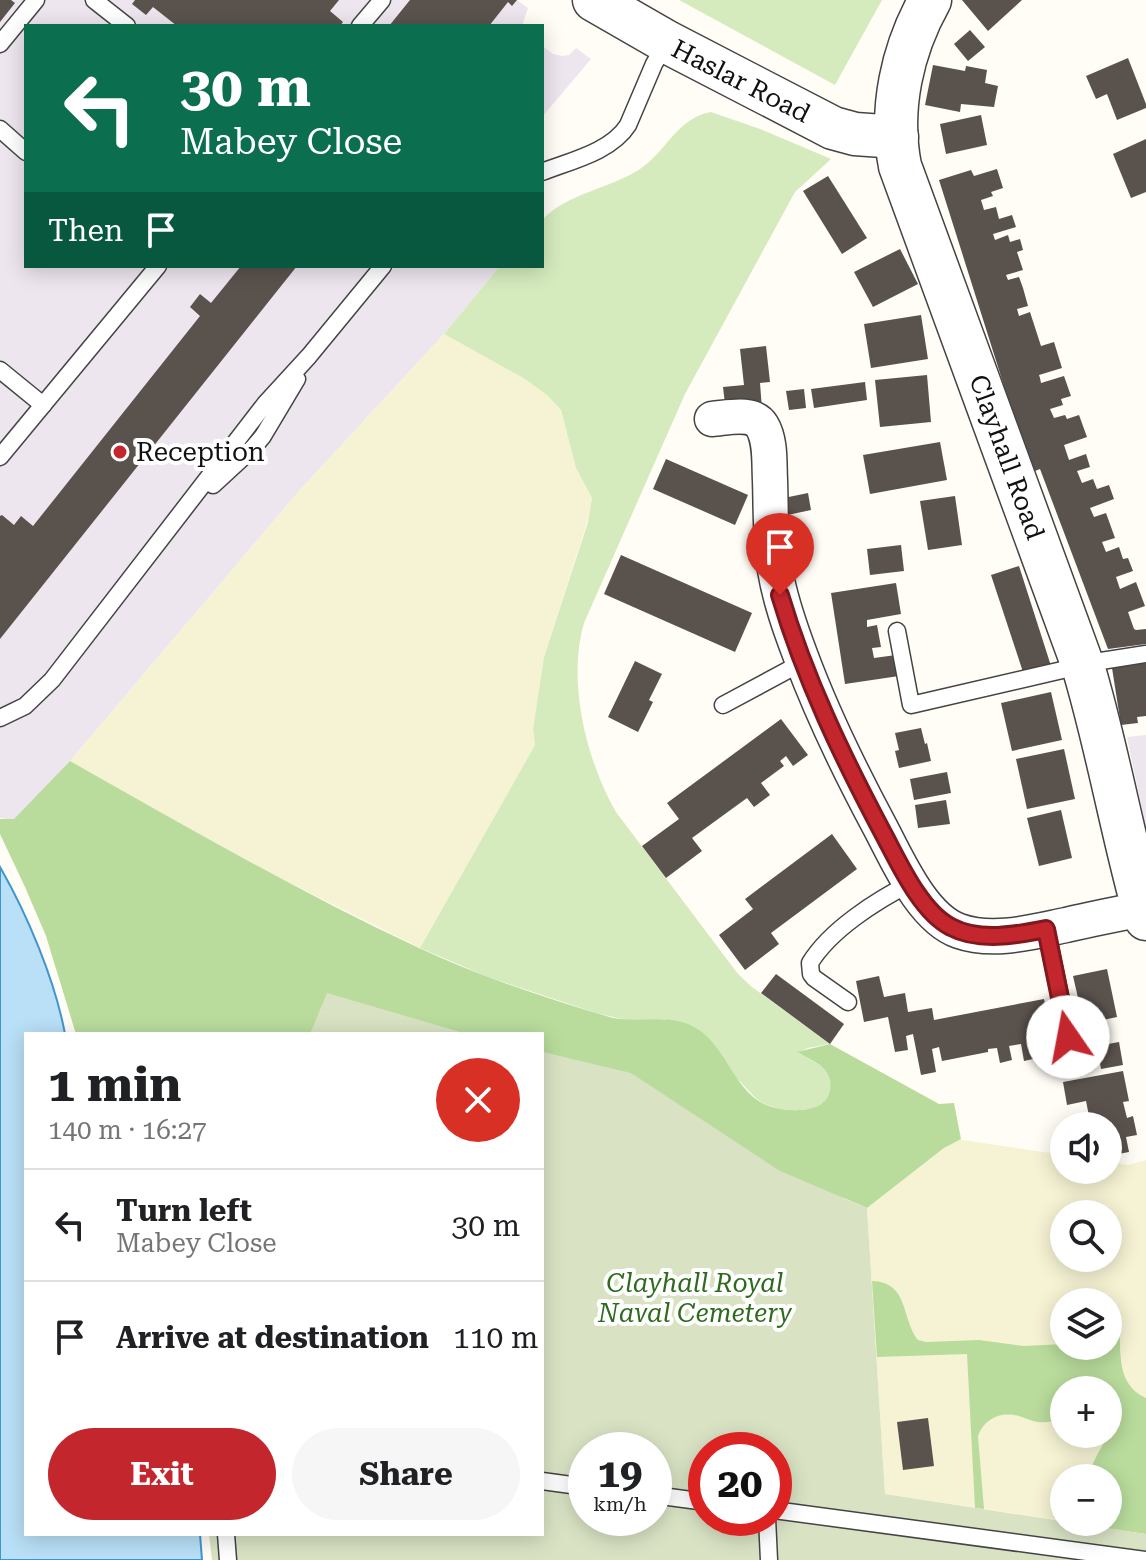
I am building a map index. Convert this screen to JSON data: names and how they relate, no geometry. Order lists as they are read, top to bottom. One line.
{"streets":{"street":["Haslar Road","Clayhall Road"]},"crossings":[["Haslar Road","Clayhall Road"]],"parks":["Clayhall Royal Naval Cemetery"],"places":["Reception"],"page":{"turn":["30 m","Mabey Close"],"then":"Then","heading":["1 min","140 m · 16:27"],"map_buttons":["+","−"],"list":[{"name":"Turn left","note":"Mabey Close","value":"30 m"},{"name":"Arrive at destination","value":"110 m"}],"buttons":["Exit","Share"],"speed":"19 km/h","limit":"20"}}
